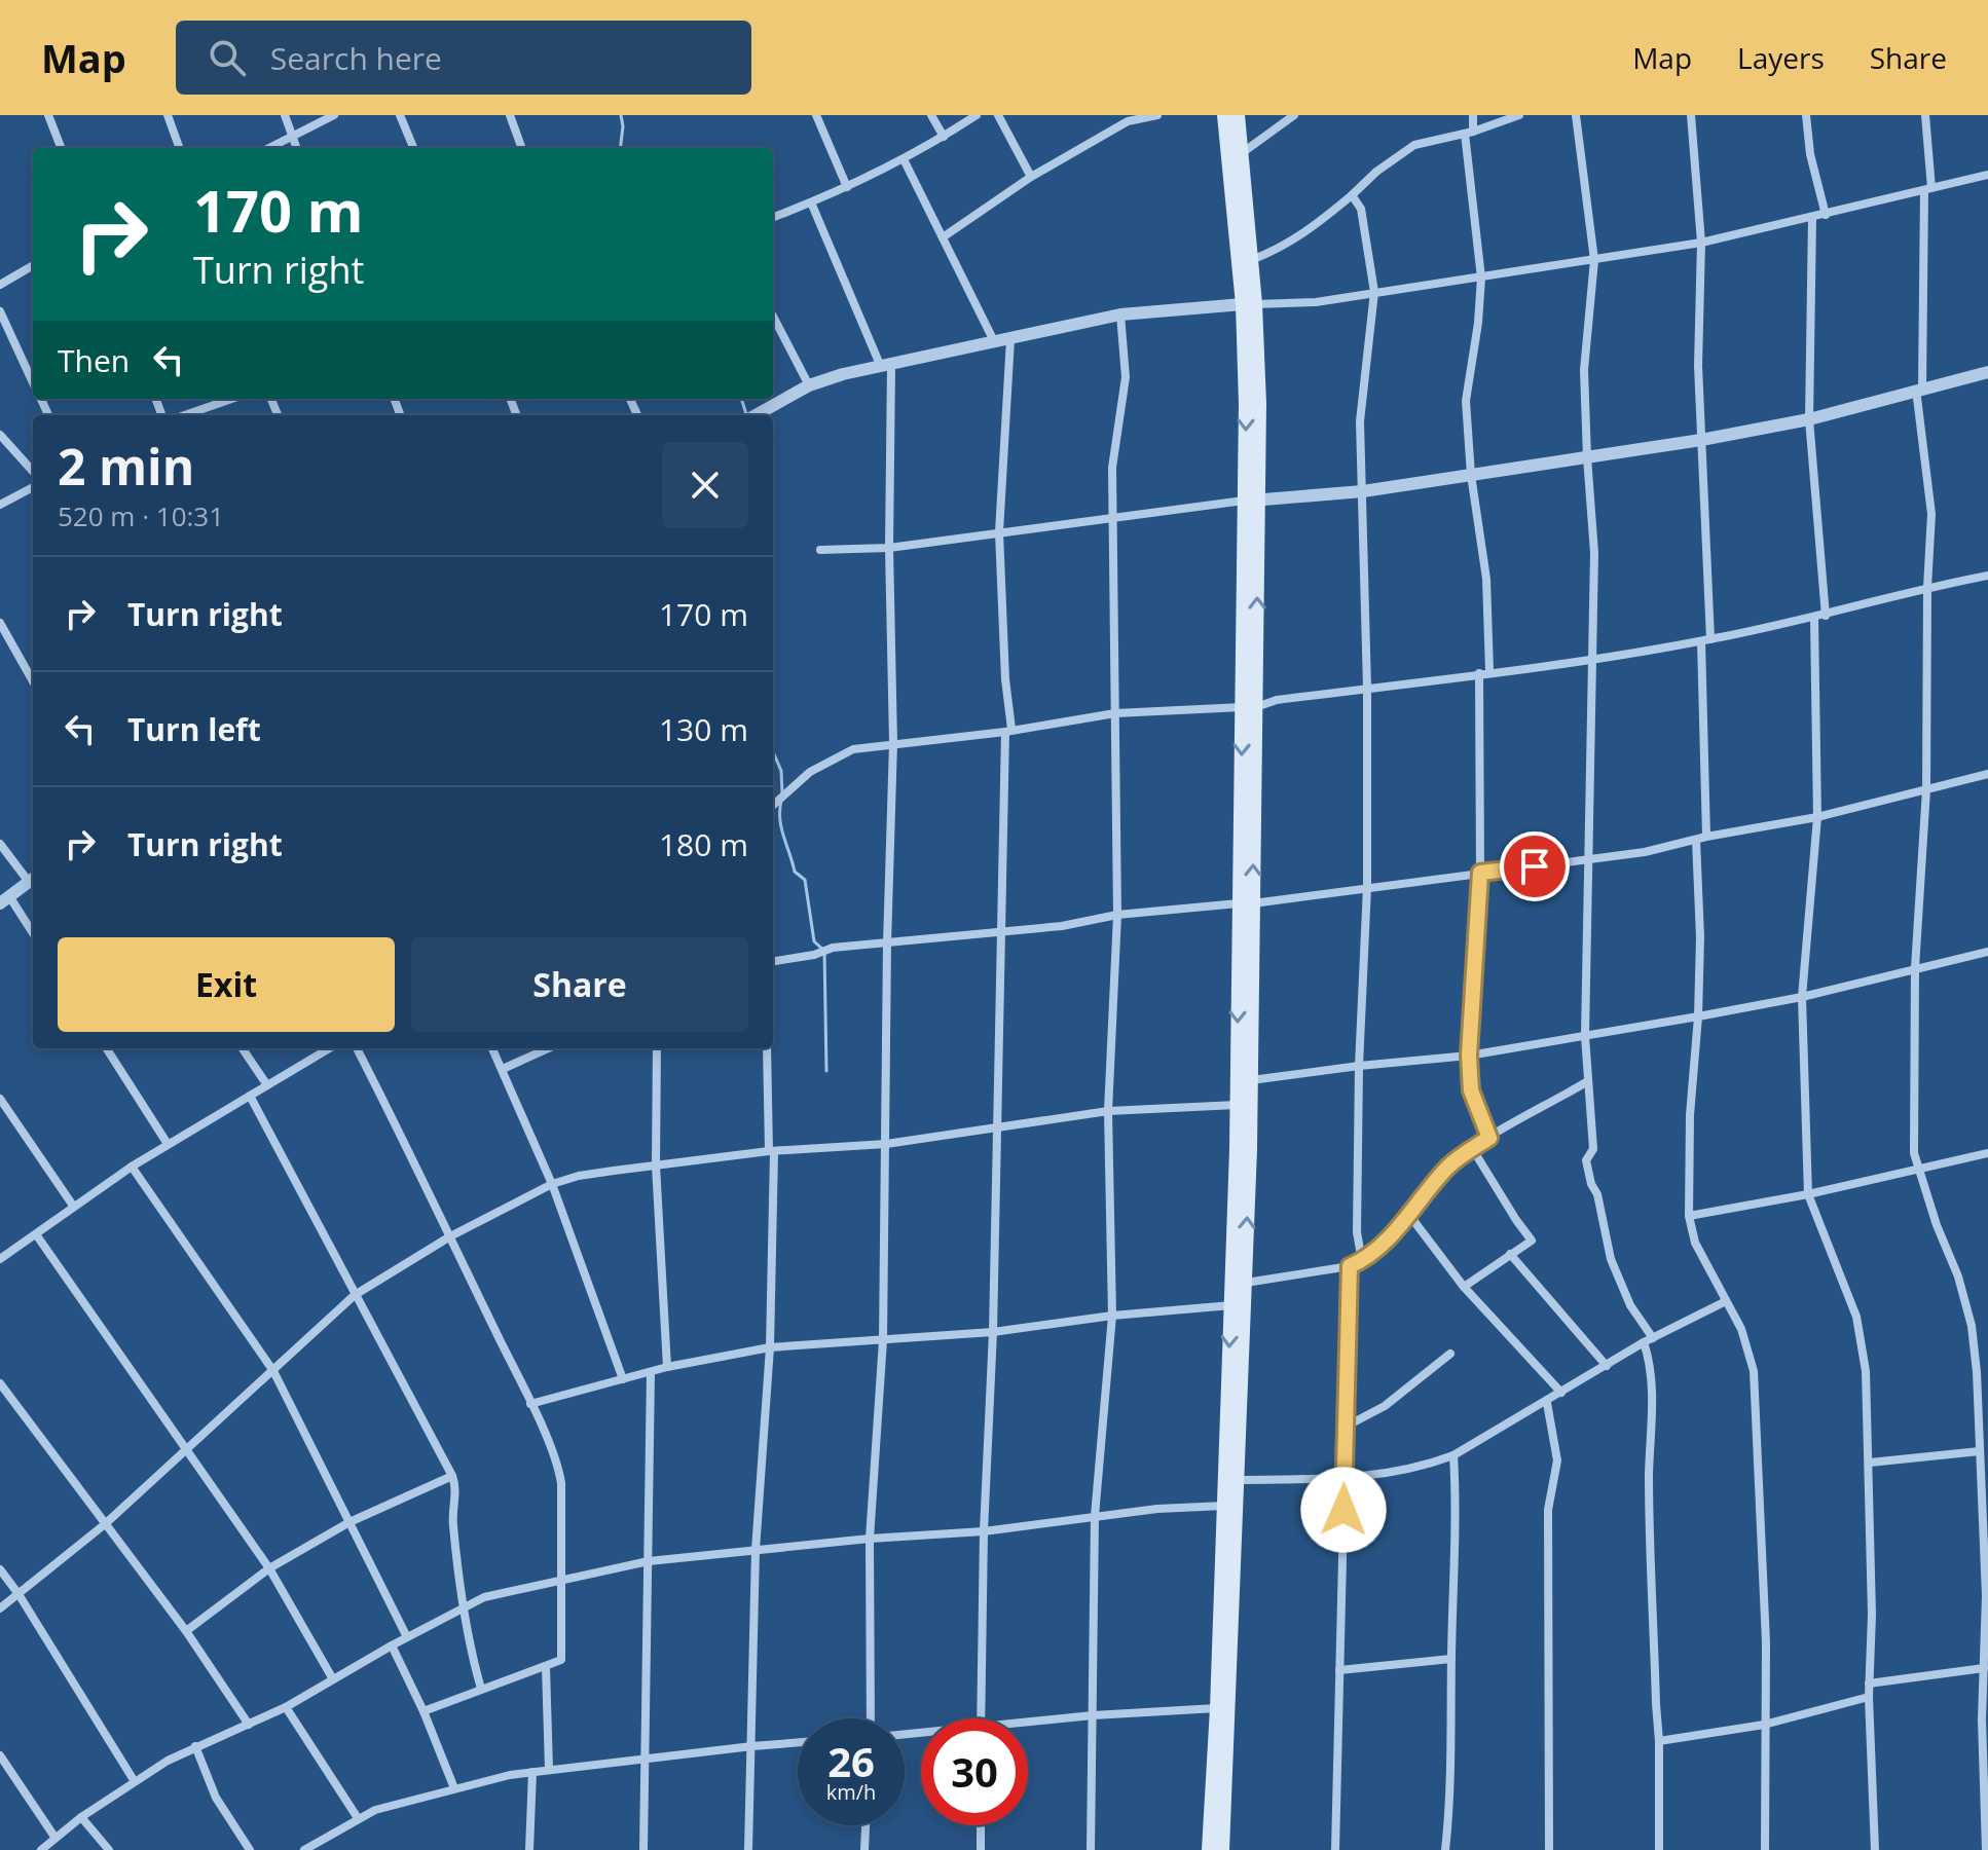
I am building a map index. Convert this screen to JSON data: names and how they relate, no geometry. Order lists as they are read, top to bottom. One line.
{"page":{"header":"Map","search":"Search here","nav":["Map","Layers","Share"],"turn":["170 m","Turn right"],"then":"Then","heading":["2 min","520 m · 10:31"],"list":[{"name":"Turn right","value":"170 m"},{"name":"Turn left","value":"130 m"},{"name":"Turn right","value":"180 m"}],"buttons":["Exit","Share"],"speed":"26 km/h","limit":"30"}}
